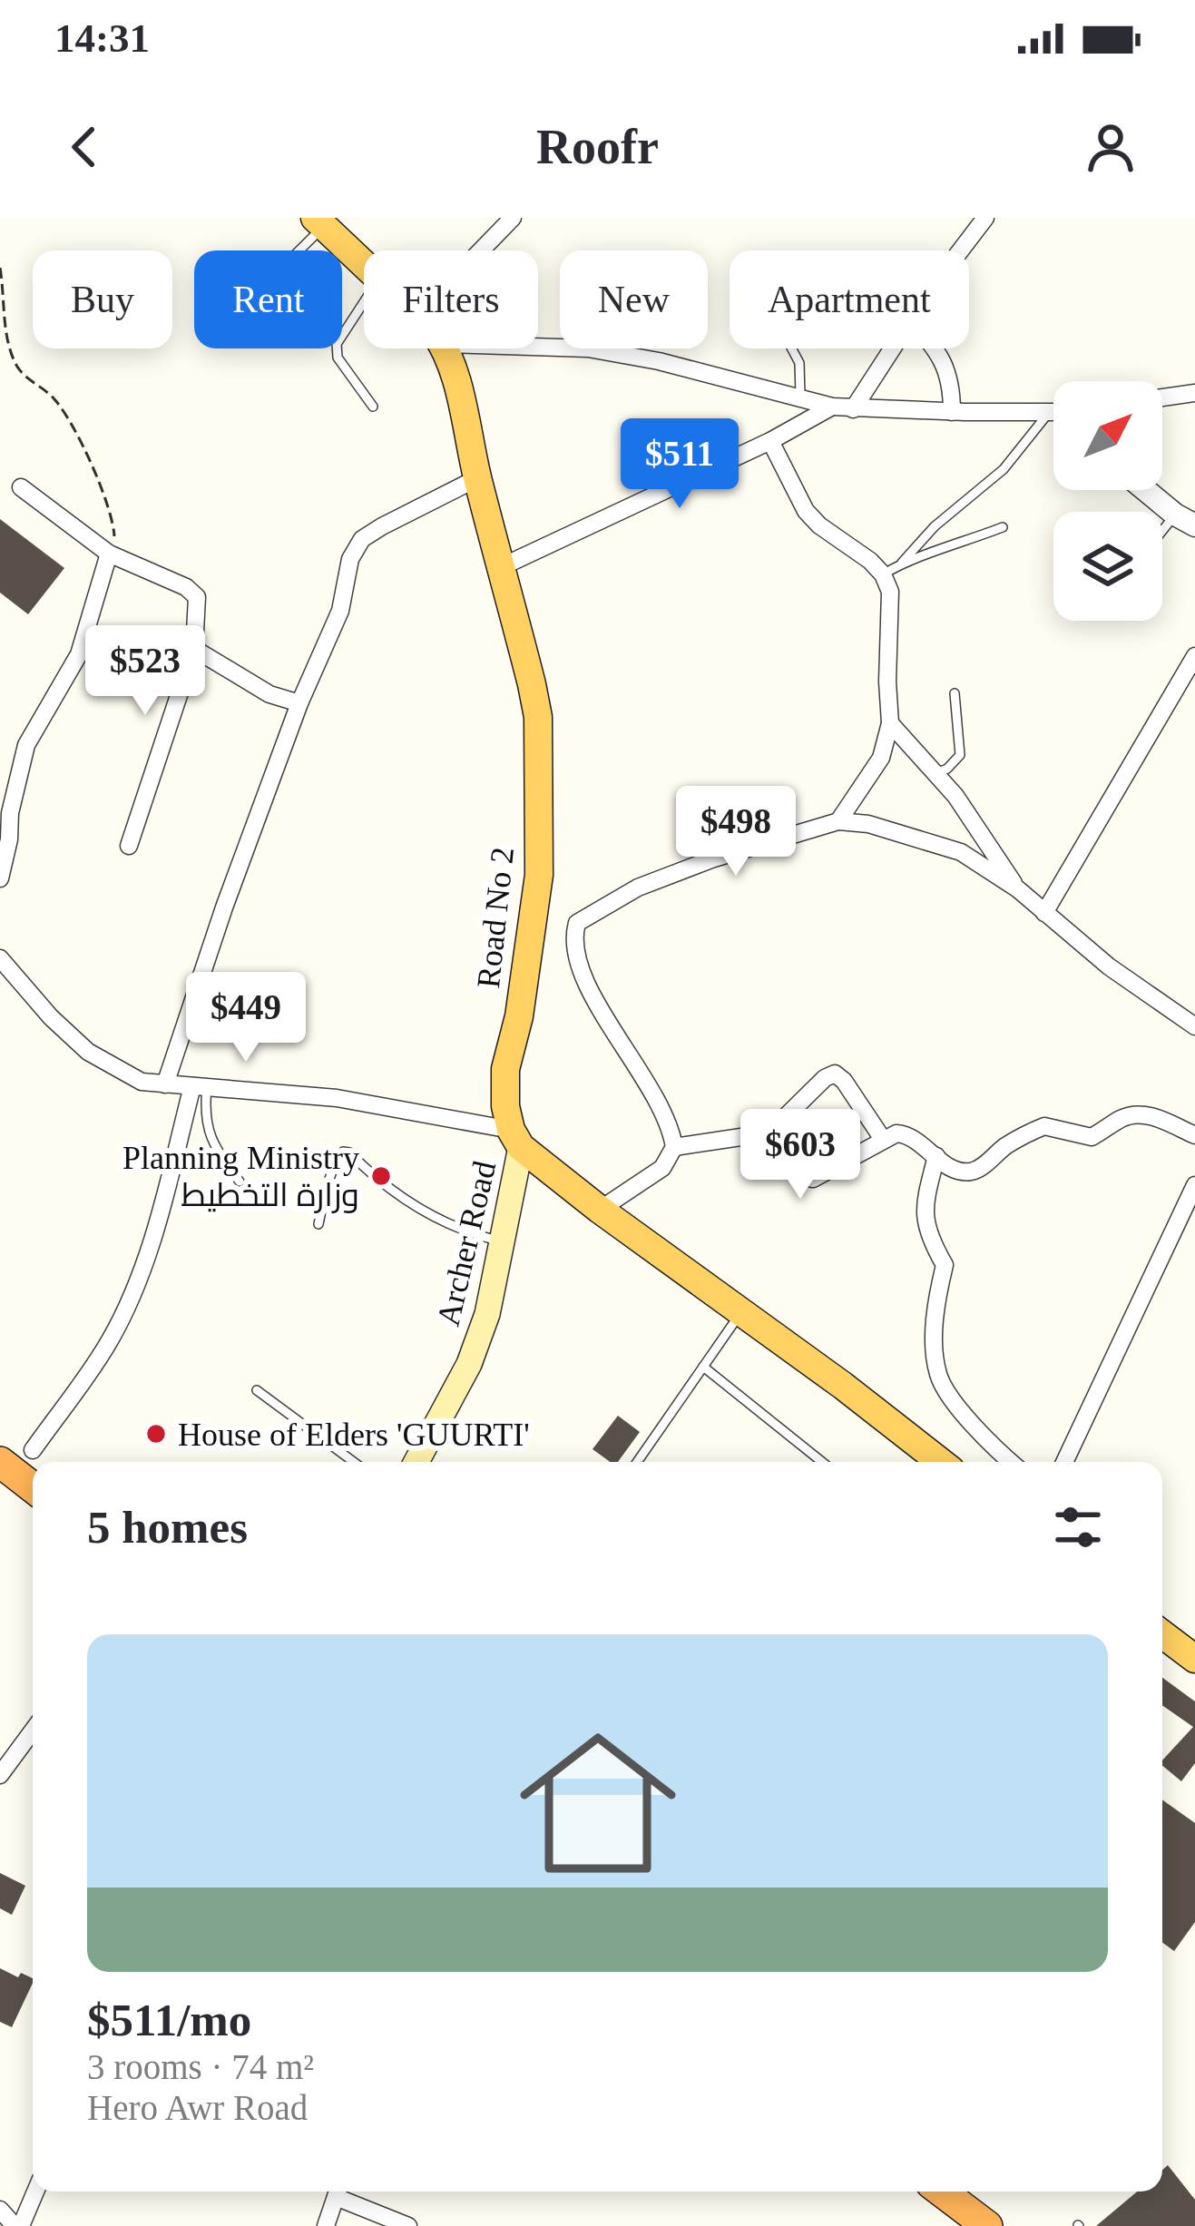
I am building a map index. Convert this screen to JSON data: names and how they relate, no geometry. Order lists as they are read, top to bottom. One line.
{"streets":{"main road":["Road No 2","Archer Road"]},"crossings":[["Road No 2","Archer Road"]],"places":["Planning Ministry وزارة التخطيط","House of Elders 'GUURTI'"],"north":"top right","page":{"status":"14:31","header":"Roofr","chip":["Buy","Rent","Filters","New","Apartment"],"price":["$511","$523","$498","$449","$603"],"heading":"5 homes","list":[{"name":"$511/mo","note":"3 rooms · 74 m² · Hero Awr Road"}]}}
